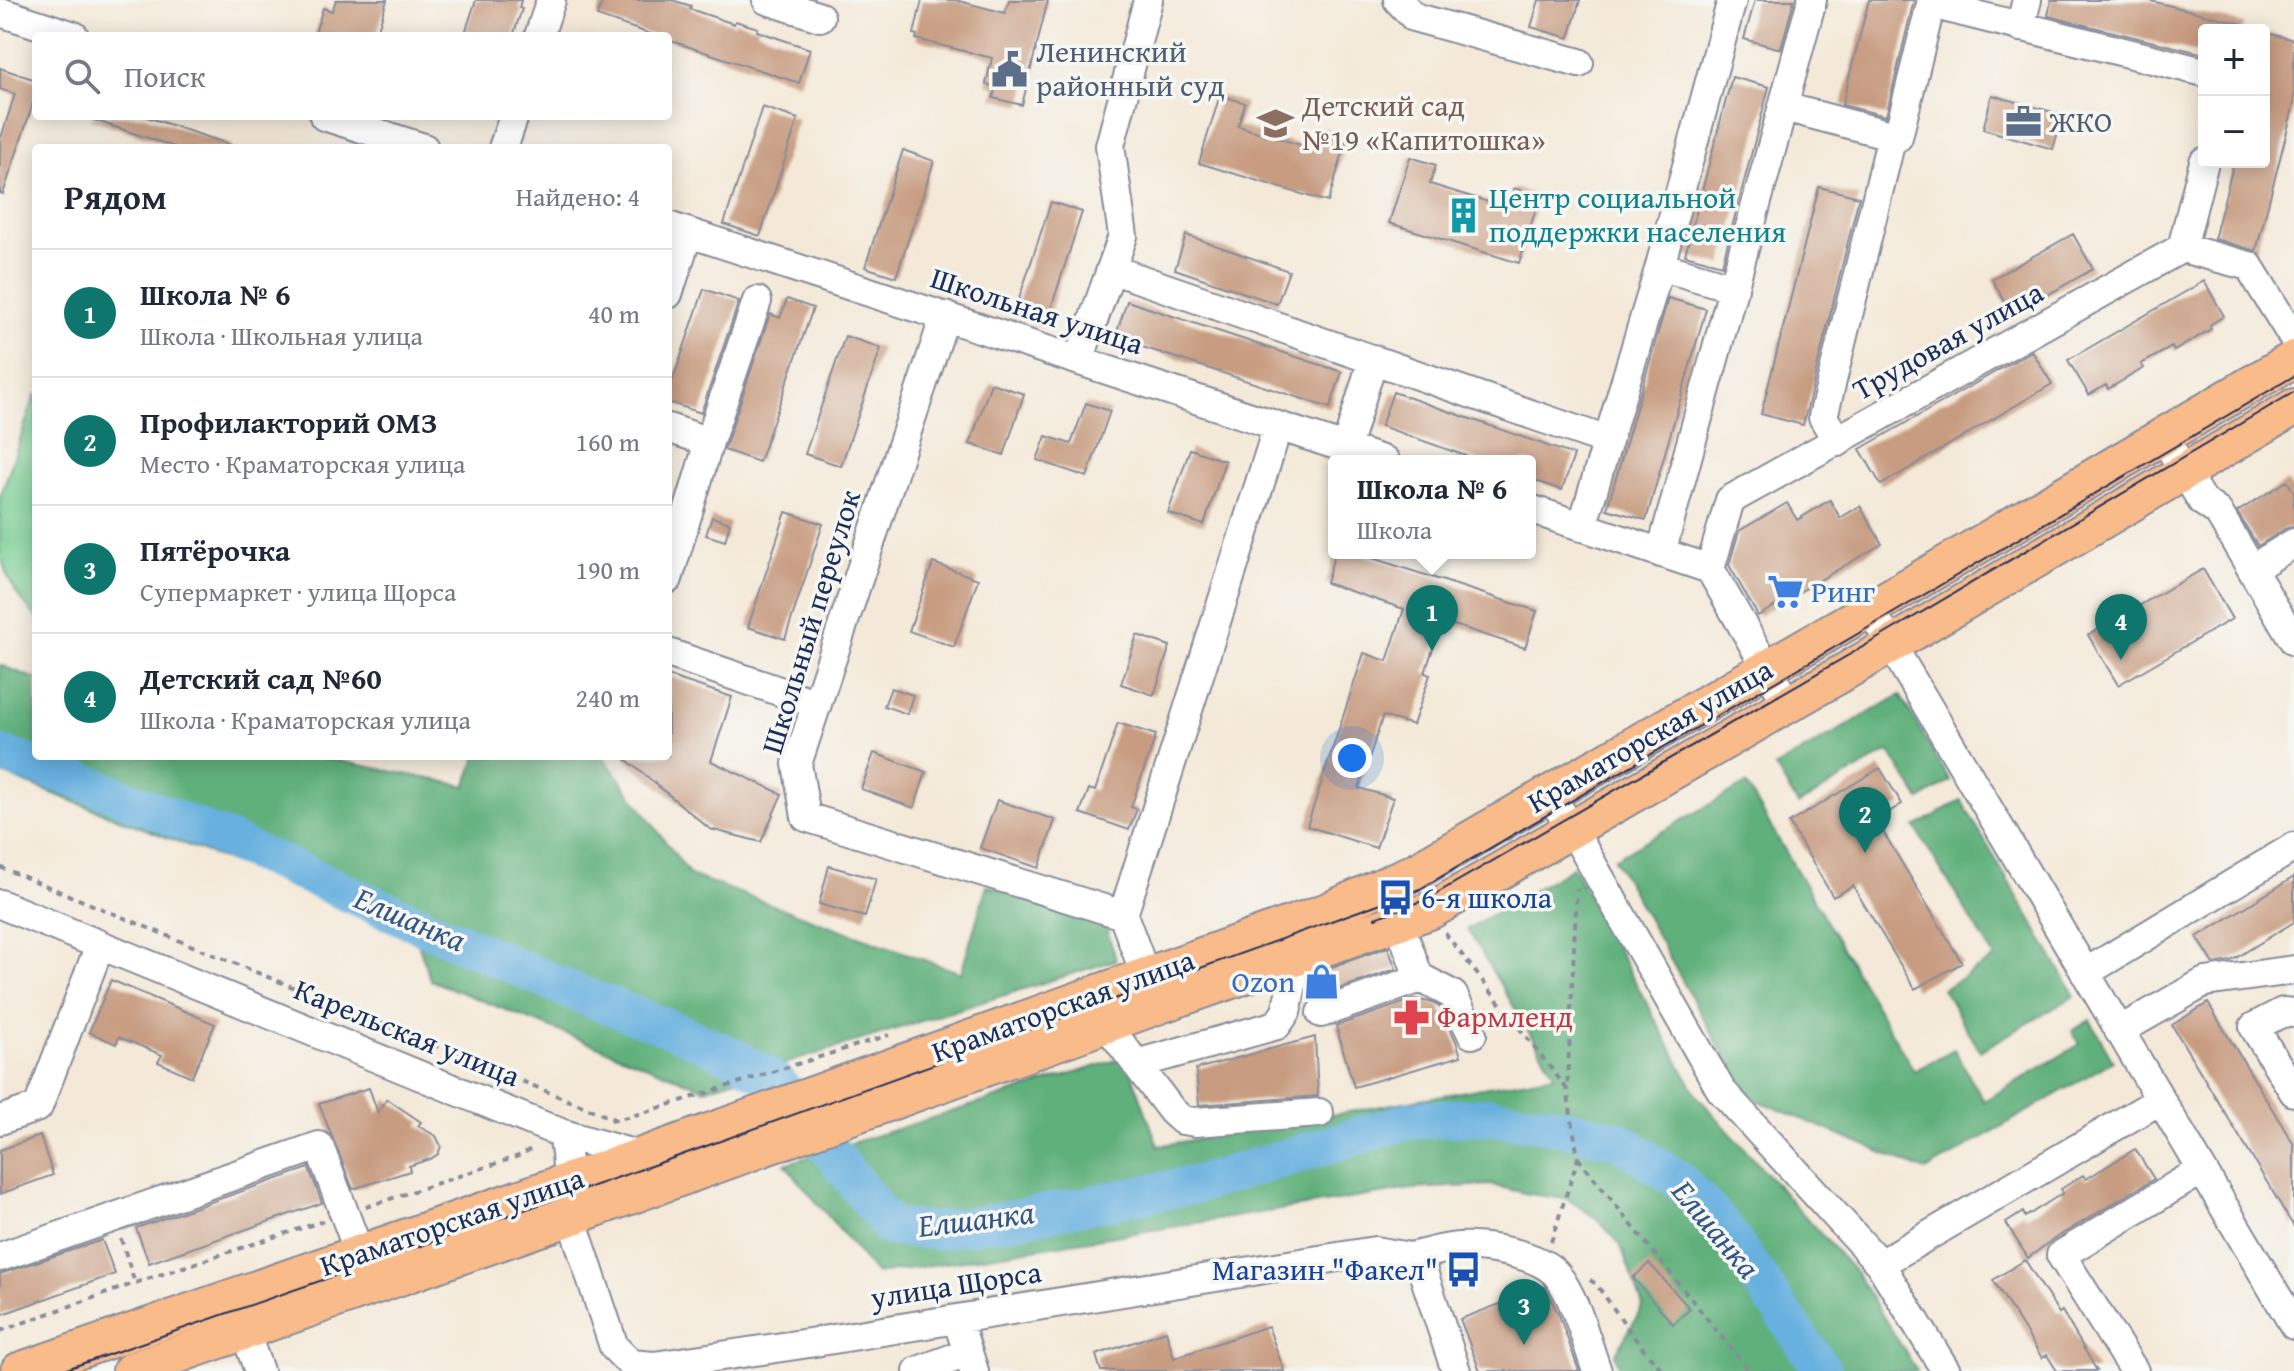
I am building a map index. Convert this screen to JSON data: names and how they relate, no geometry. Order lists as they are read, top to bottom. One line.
{"streets":{"main road":["Краматорская улица"],"street":["Школьная улица","Трудовая улица","Школьный переулок","Карельская улица","улица Щорса"]},"crossings":[["Школьная улица","Школьный переулок"],["Краматорская улица","Карельская улица"],["Краматорская улица","улица Щорса"],["Карельская улица","улица Щорса"]],"water":["Елшанка"],"places":{"public building":["Ленинский районный суд"],"office":["ЖКО"],"school or university":["Детский сад №19 «Капитошка»"],"building":["Центр социальной поддержки населения"],"supermarket":["Ринг"],"bus stop":["6-я школа","Магазин \"Факел\""],"shop":["Ozon"],"pharmacy":["Фармленд"]},"page":{"map_buttons":["+","−"],"search":"Поиск","heading":["Рядом","Найдено: 4"],"list":[{"mark":"1","name":"Школа № 6","note":"Школа · Школьная улица","value":"40 m"},{"mark":"2","name":"Профилакторий ОМЗ","note":"Место · Краматорская улица","value":"160 m"},{"mark":"3","name":"Пятёрочка","note":"Супермаркет · улица Щорса","value":"190 m"},{"mark":"4","name":"Детский сад №60","note":"Школа · Краматорская улица","value":"240 m"}],"popup":["Школа № 6","Школа"],"pins":["1","4","2","3"]}}
